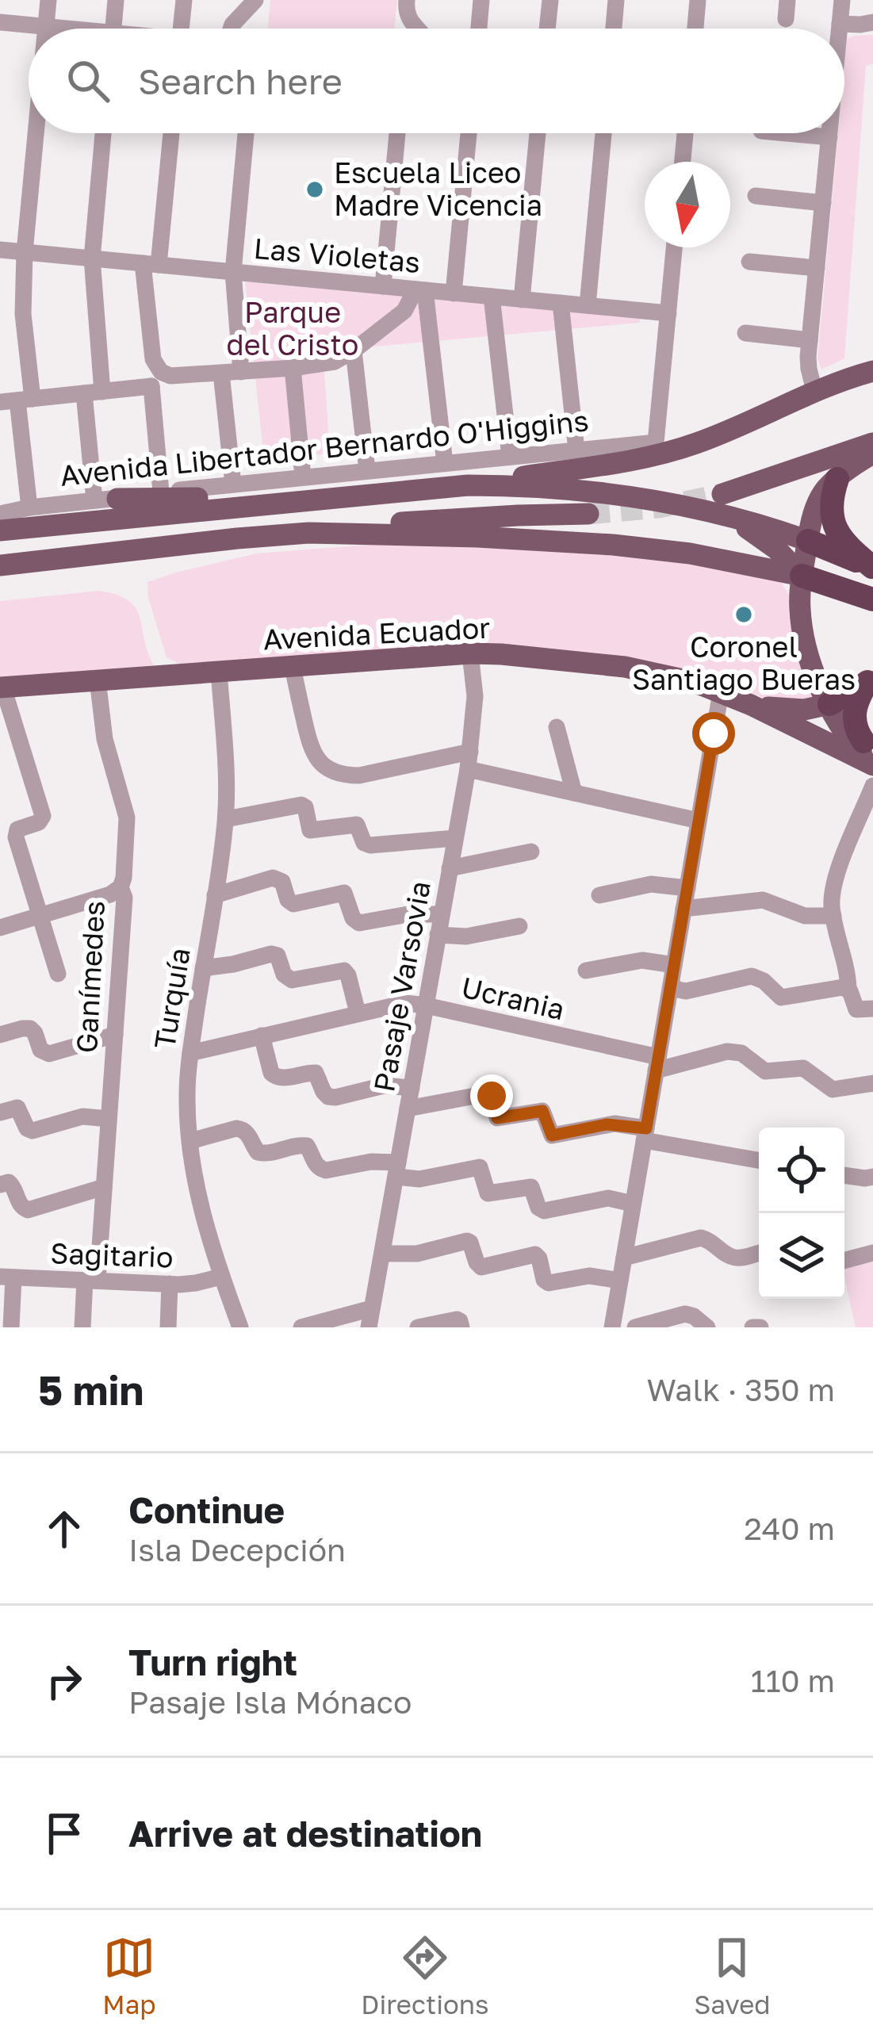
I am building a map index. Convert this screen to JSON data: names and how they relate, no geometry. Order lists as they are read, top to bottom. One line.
{"streets":{"main road":["Avenida Libertador Bernardo O'Higgins","Avenida Ecuador"],"street":["Las Violetas","Ganímedes","Pasaje Varsovia","Turquía","Ucrania","Sagitario"]},"crossings":[["Avenida Ecuador","Ganímedes"],["Avenida Ecuador","Pasaje Varsovia"],["Avenida Ecuador","Turquía"],["Ganímedes","Sagitario"],["Pasaje Varsovia","Ucrania"],["Turquía","Ucrania"],["Turquía","Sagitario"]],"parks":["Parque del Cristo"],"places":["Escuela Liceo Madre Vicencia","Coronel Santiago Bueras"],"north":"bottom","page":{"search":"Search here","heading":["5 min","Walk · 350 m"],"list":[["Continue","Isla Decepción","240 m"],["Turn right","Pasaje Isla Mónaco","110 m"],"Arrive at destination"],"nav":["Map","Directions","Saved"]}}
